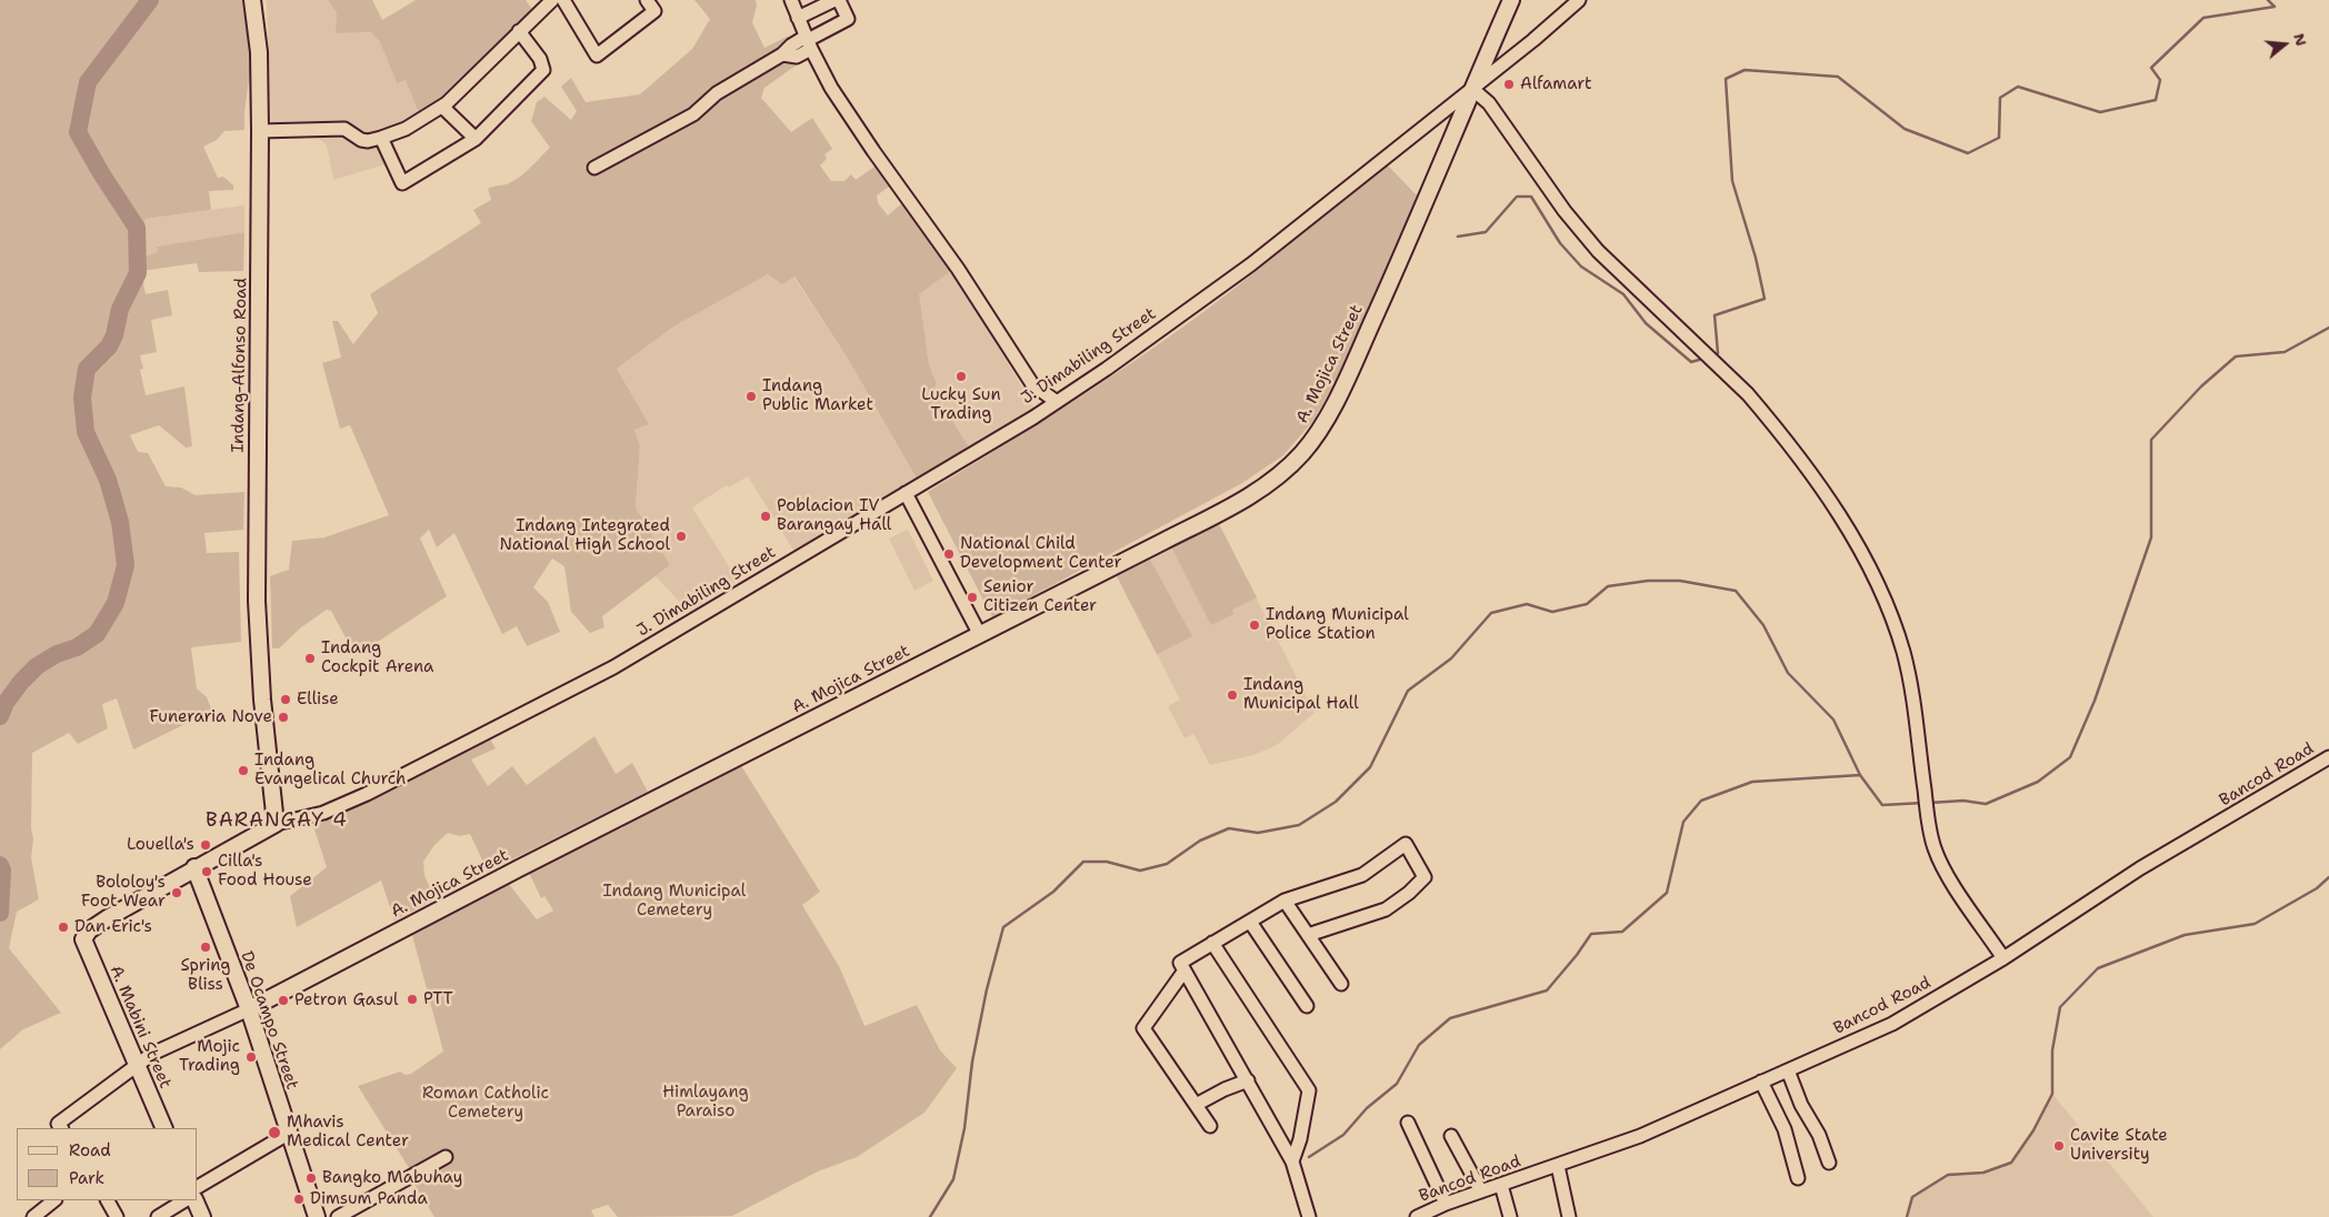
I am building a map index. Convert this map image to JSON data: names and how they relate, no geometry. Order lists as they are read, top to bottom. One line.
{"streets":{"main road":["J. Dimabiling Street","A. Mojica Street","Indang-Alfonso Road","De Ocampo Street","A. Mabini Street"],"street":["Bancod Road"]},"crossings":[["J. Dimabiling Street","A. Mojica Street"],["J. Dimabiling Street","Indang-Alfonso Road"],["J. Dimabiling Street","De Ocampo Street"],["J. Dimabiling Street","A. Mabini Street"],["A. Mojica Street","De Ocampo Street"],["A. Mojica Street","A. Mabini Street"]],"districts":["BARANGAY 4"],"parks":["Indang Municipal Cemetery","Himlayang Paraiso","Roman Catholic Cemetery"],"places":["Alfamart","Lucky Sun Trading","Indang Public Market","Poblacion IV Barangay Hall","Indang Integrated National High School","National Child Development Center","Senior Citizen Center","Indang Municipal Police Station","Indang Cockpit Arena","Indang Municipal Hall","Ellise","Funeraria Nove","Indang Evangelical Church","Louella's","Cilla's Food House","Bololoy's Foot Wear","Dan Eric's","Spring Bliss","PTT","Petron Gasul","Mojic Trading","Mhavis Medical Center","Cavite State University","Bangko Mabuhay","Dimsum Panda"],"legend":["Road","Park"],"north":"right"}
